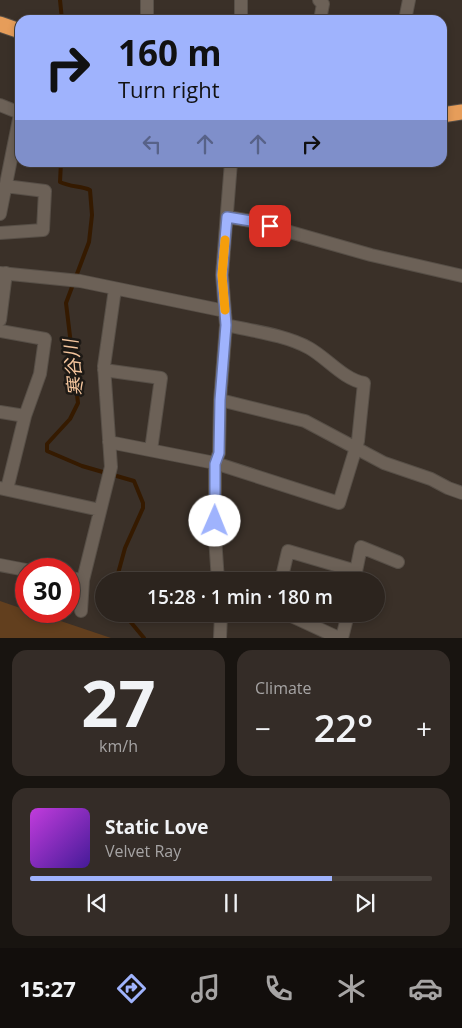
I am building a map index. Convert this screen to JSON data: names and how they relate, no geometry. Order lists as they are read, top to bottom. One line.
{"water":["寒谷川"],"page":{"turn":["160 m","Turn right"],"limit":"30","trip":"15:28 · 1 min · 180 m","tile":[["27","km/h"],"Climate"],"heat":["−","22°","+"],"song":["Static Love","Velvet Ray"],"tabs":"15:27"}}
